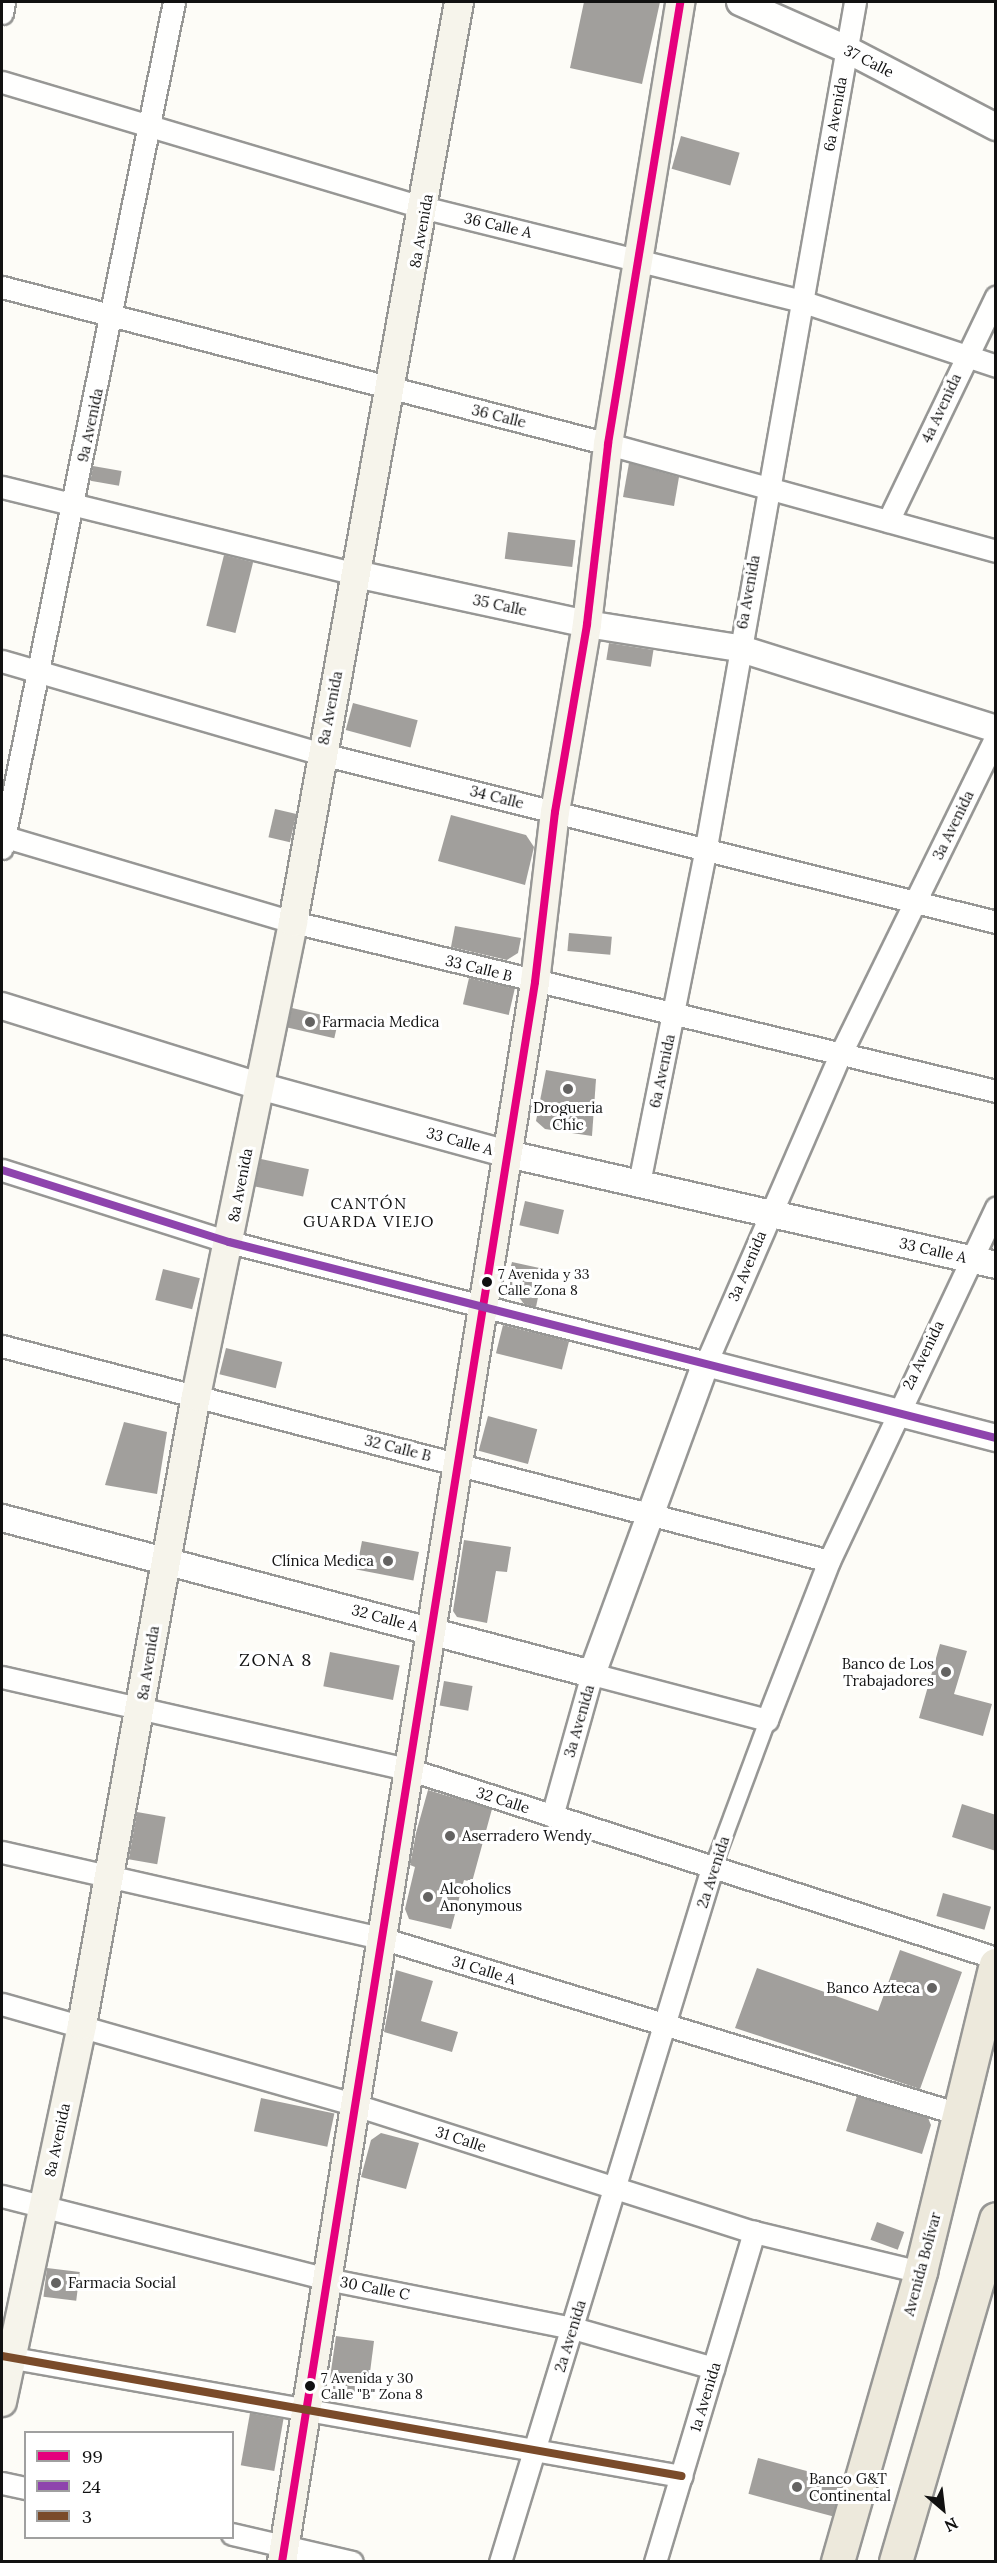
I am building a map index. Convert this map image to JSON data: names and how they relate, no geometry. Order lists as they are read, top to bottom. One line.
{"streets":{"main road":["8a Avenida","Avenida Bolívar"],"street":["37 Calle","6a Avenida","36 Calle A","4a Avenida","36 Calle","9a Avenida","35 Calle","34 Calle","3a Avenida","33 Calle B","33 Calle A","2a Avenida","32 Calle B","32 Calle A","32 Calle","31 Calle A","31 Calle","30 Calle C","1a Avenida"]},"crossings":[["37 Calle","6a Avenida"],["6a Avenida","36 Calle A"],["6a Avenida","36 Calle"],["6a Avenida","35 Calle"],["6a Avenida","34 Calle"],["6a Avenida","33 Calle B"],["6a Avenida","33 Calle A"],["36 Calle A","8a Avenida"],["36 Calle A","4a Avenida"],["36 Calle A","9a Avenida"],["8a Avenida","36 Calle"],["8a Avenida","35 Calle"],["8a Avenida","34 Calle"],["8a Avenida","33 Calle B"],["8a Avenida","33 Calle A"],["8a Avenida","32 Calle B"],["8a Avenida","32 Calle A"],["8a Avenida","32 Calle"],["8a Avenida","31 Calle A"],["8a Avenida","31 Calle"],["8a Avenida","30 Calle C"],["4a Avenida","36 Calle"],["36 Calle","9a Avenida"],["9a Avenida","35 Calle"],["9a Avenida","34 Calle"],["9a Avenida","33 Calle B"],["34 Calle","3a Avenida"],["3a Avenida","33 Calle B"],["3a Avenida","33 Calle A"],["3a Avenida","32 Calle B"],["3a Avenida","32 Calle A"],["3a Avenida","32 Calle"],["33 Calle A","2a Avenida"],["2a Avenida","32 Calle B"],["2a Avenida","32 Calle A"],["2a Avenida","32 Calle"],["2a Avenida","31 Calle A"],["2a Avenida","31 Calle"],["2a Avenida","30 Calle C"],["31 Calle A","Avenida Bolívar"],["31 Calle","Avenida Bolívar"],["31 Calle","1a Avenida"],["30 Calle C","1a Avenida"]],"districts":["CANTÓN GUARDA VIEJO","ZONA 8"],"places":["Farmacia Medica","Drogueria Chic","7 Avenida y 33 Calle Zona 8","Clínica Medica","Banco de Los Trabajadores","Aserradero Wendy","Alcoholics Anonymous","Banco Azteca","Farmacia Social","7 Avenida y 30 Calle \"B\" Zona 8","Banco G&T Continental"],"lines":["transit line 99","transit line 24","transit line 3"],"legend":["99","24","3"],"north":"bottom right"}
